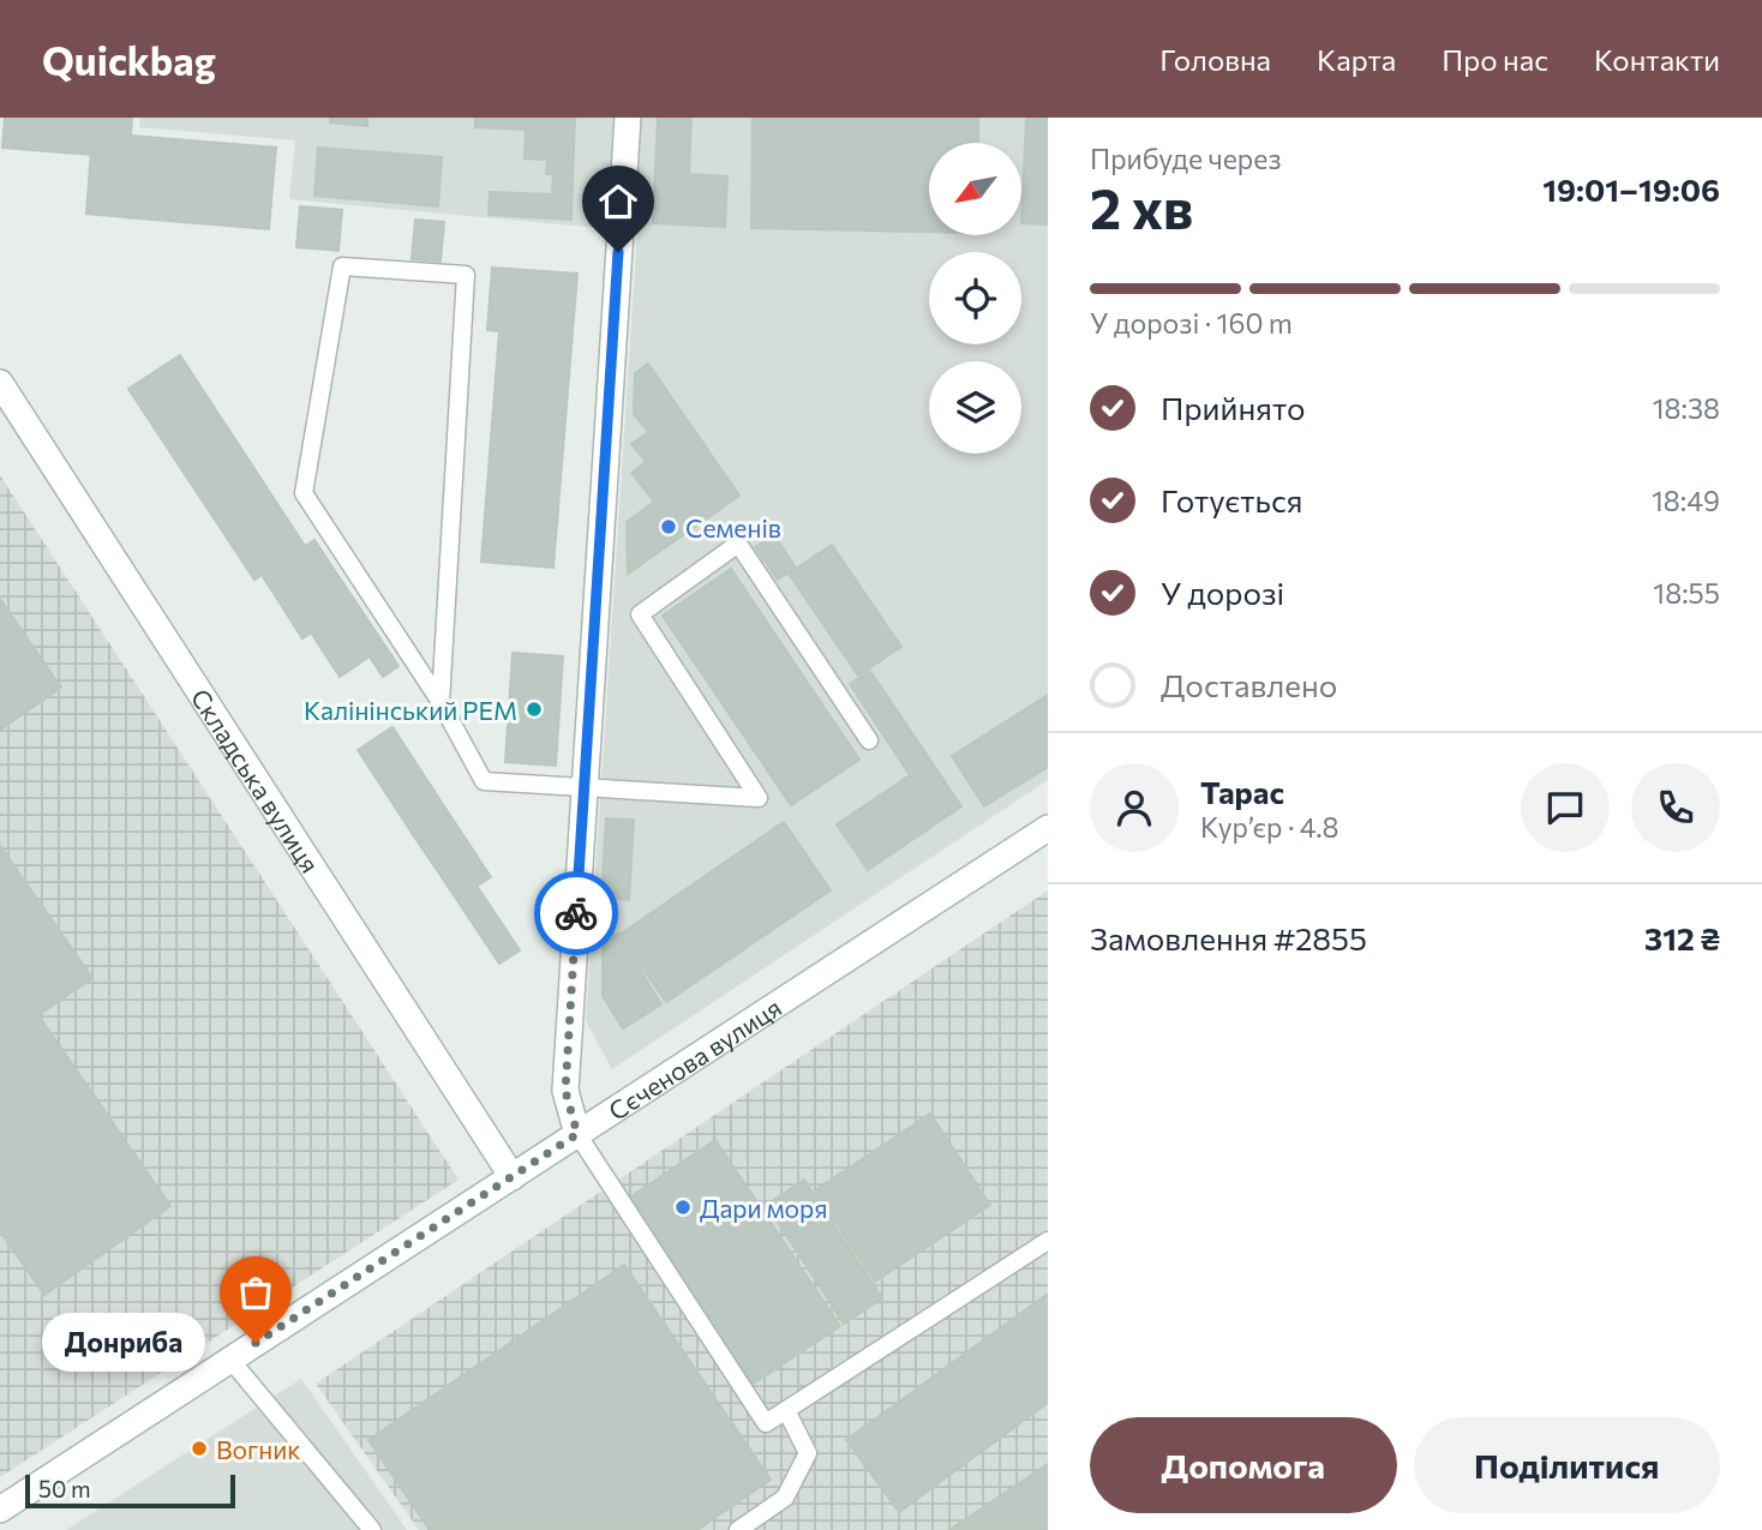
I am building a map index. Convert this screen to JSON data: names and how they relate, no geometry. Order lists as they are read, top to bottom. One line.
{"streets":{"street":["Складська вулиця","Сєченова вулиця"]},"crossings":[["Складська вулиця","Сєченова вулиця"]],"places":["Семенів","Калінінський РЕМ","Дари моря","Донриба","Вогник"],"scale_bar":"50 m","north":"bottom left","page":{"header":"Quickbag","nav":["Головна","Карта","Про нас","Контакти"],"heading":["2 хв","Прибуде через","19:01–19:06"],"panel":["Тарас","Кур’єр · 4.8","Замовлення #2855","312 ₴"],"bar":"У дорозі · 160 m","list":[["Прийнято","18:38"],["Готується","18:49"],["У дорозі","18:55"],"Доставлено"],"bubble":"Донриба","buttons":["Допомога","Поділитися"],"scale":"50 m"}}
